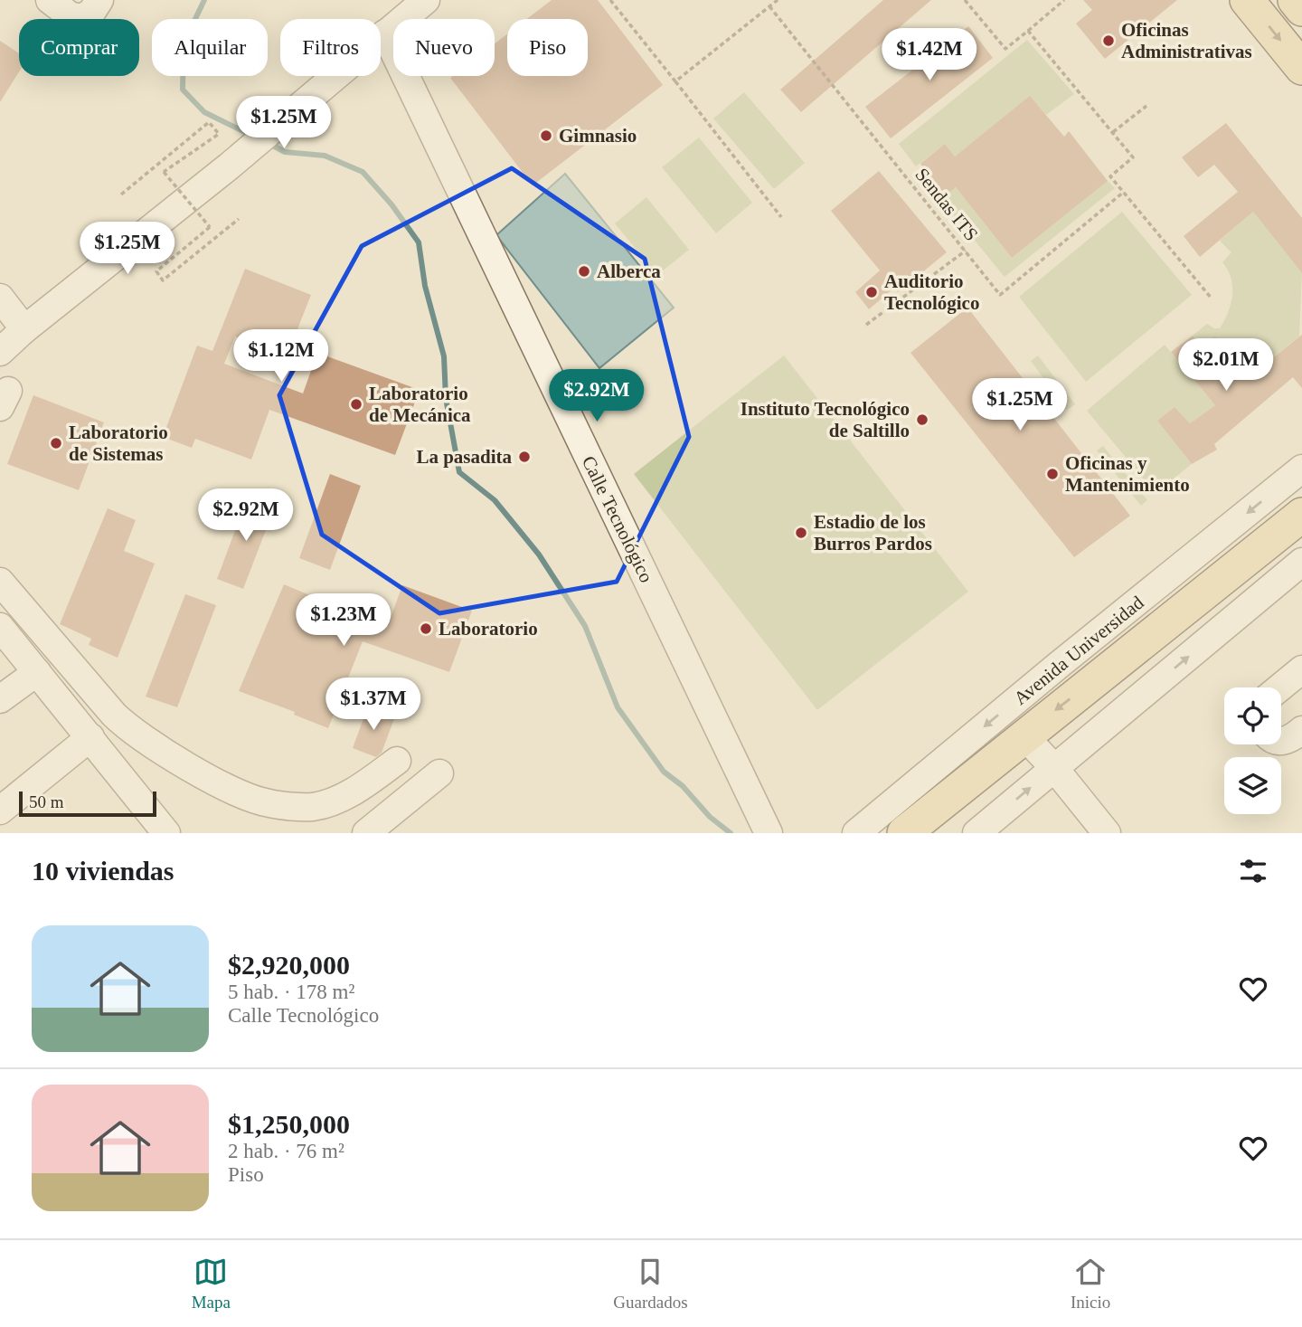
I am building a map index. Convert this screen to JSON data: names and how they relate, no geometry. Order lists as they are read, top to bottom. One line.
{"streets":{"main road":["Avenida Universidad"],"street":["Calle Tecnológico"],"path":["Sendas ITS"]},"places":["Oficinas Administrativas","Gimnasio","Alberca","Auditorio Tecnológico","Laboratorio de Mecánica","Instituto Tecnológico de Saltillo","Laboratorio de Sistemas","La pasadita","Oficinas y Mantenimiento","Estadio de los Burros Pardos","Laboratorio"],"scale_bar":"50 m","page":{"chip":["Comprar","Alquilar","Filtros","Nuevo","Piso"],"price":["$1.42M","$1.25M","$1.25M","$1.12M","$2.01M","$2.92M","$1.25M","$2.92M","$1.23M","$1.37M"],"scale":"50 m","heading":"10 viviendas","list":[{"name":"$2,920,000","note":"5 hab. · 178 m² · Calle Tecnológico"},{"name":"$1,250,000","note":"2 hab. · 76 m² · Piso"}],"tabs":["Mapa","Guardados","Inicio"]}}
